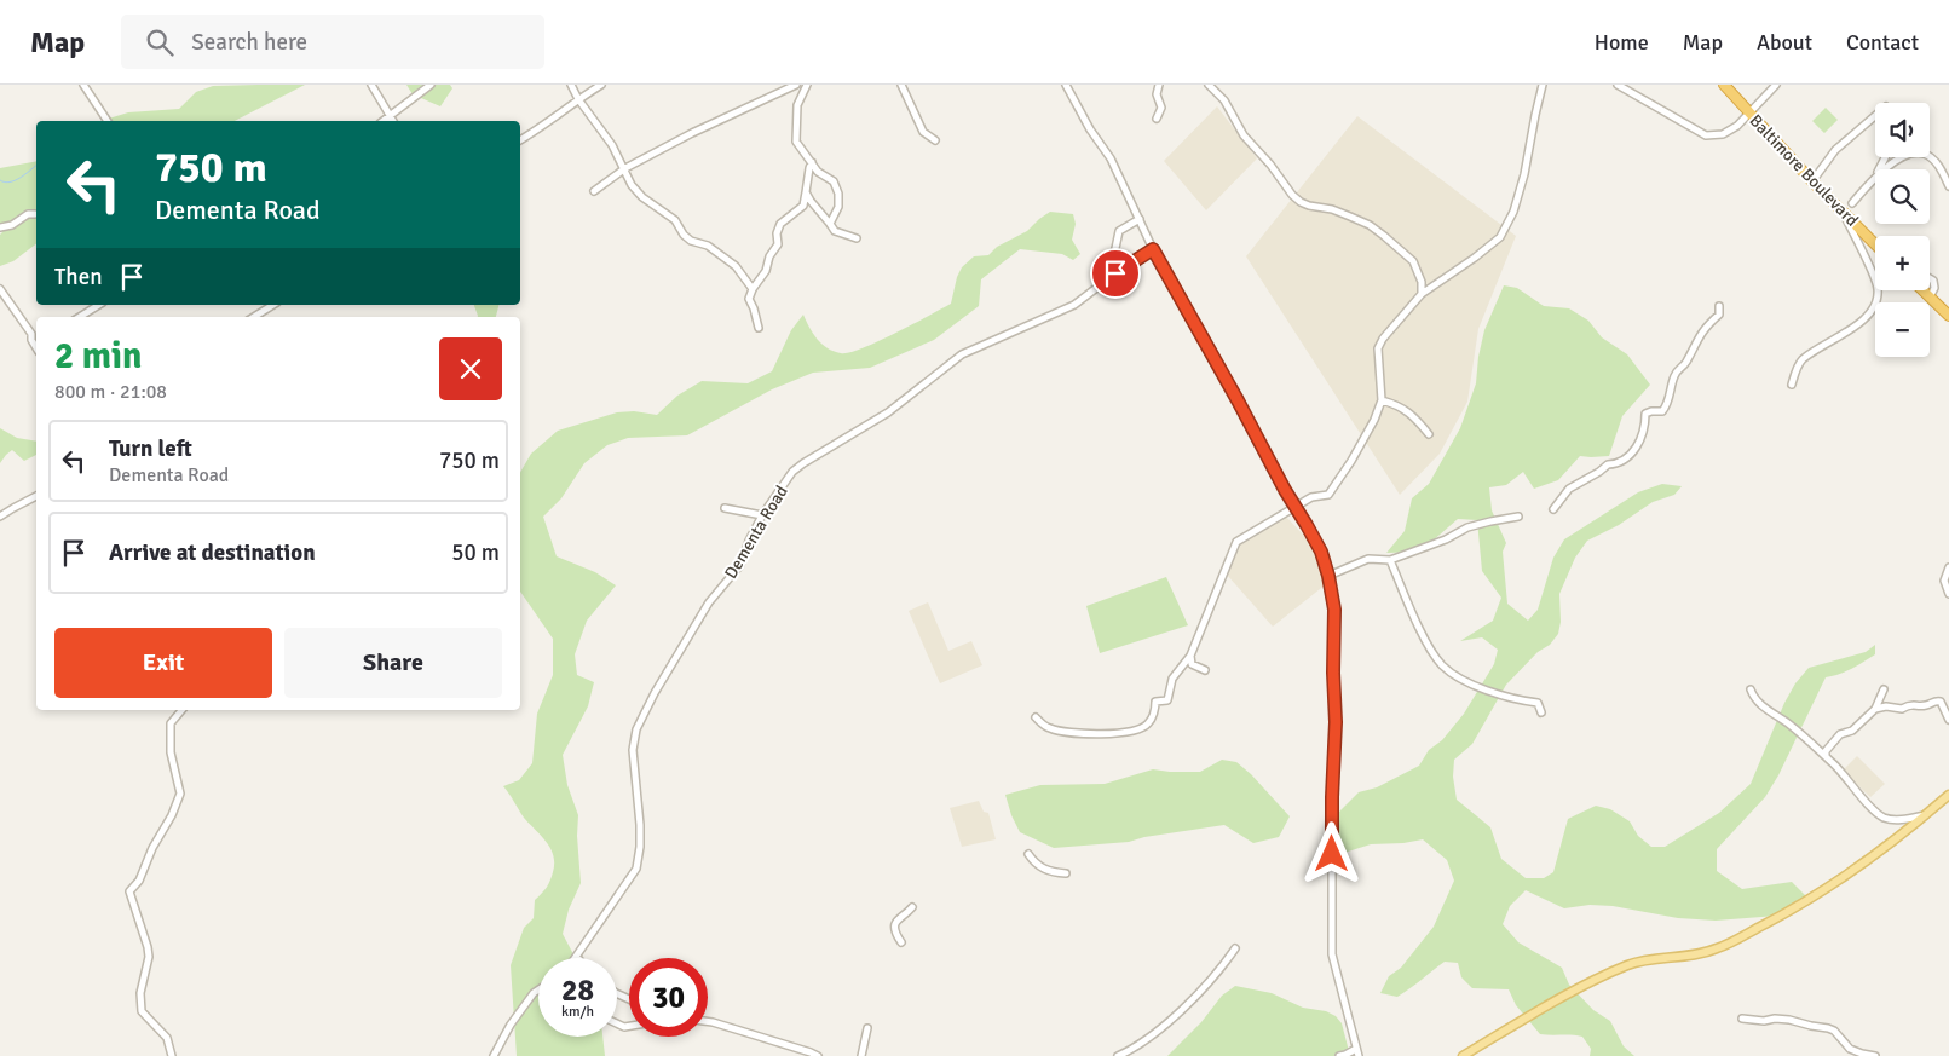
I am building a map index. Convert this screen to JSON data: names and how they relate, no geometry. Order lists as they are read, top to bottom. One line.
{"streets":{"highway":["Baltimore Boulevard"],"street":["Dementa Road"]},"page":{"header":"Map","search":"Search here","nav":["Home","Map","About","Contact"],"map_buttons":["+","−"],"turn":["750 m","Dementa Road"],"then":"Then","heading":["2 min","800 m · 21:08"],"list":[{"name":"Turn left","note":"Dementa Road","value":"750 m"},{"name":"Arrive at destination","value":"50 m"}],"buttons":["Exit","Share"],"speed":"28 km/h","limit":"30"}}
